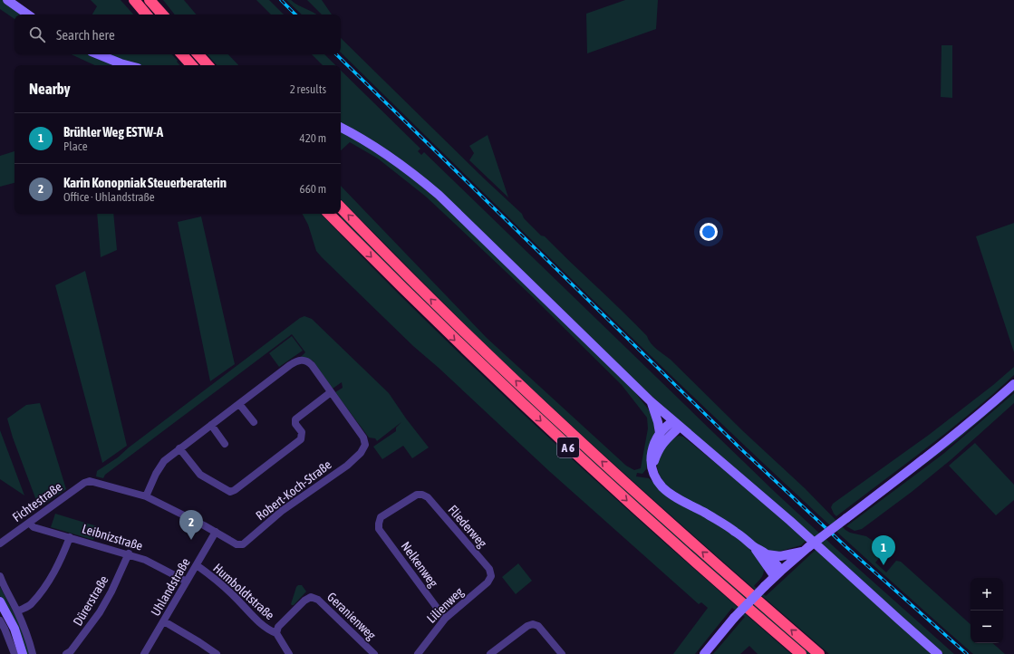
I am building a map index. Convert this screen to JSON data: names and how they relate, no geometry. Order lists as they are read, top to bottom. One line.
{"streets":{"highway":["A 6"],"street":["Robert-Koch-Straße","Fichtestraße","Fliederweg","Leibnizstraße","Nelkenweg","Uhlandstraße","Humboldtstraße","Dürerstraße","Lilienweg","Geranienweg"]},"crossings":[["Robert-Koch-Straße","Uhlandstraße"],["Fichtestraße","Leibnizstraße"],["Fliederweg","Nelkenweg"],["Fliederweg","Lilienweg"],["Leibnizstraße","Uhlandstraße"],["Leibnizstraße","Dürerstraße"],["Nelkenweg","Lilienweg"],["Uhlandstraße","Humboldtstraße"],["Humboldtstraße","Geranienweg"]],"page":{"search":"Search here","heading":["Nearby","2 results"],"list":[{"mark":"1","name":"Brühler Weg ESTW-A","note":"Place","value":"420 m"},{"mark":"2","name":"Karin Konopniak Steuerberaterin","note":"Office · Uhlandstraße","value":"660 m"}],"pins":["2","1"],"map_buttons":["+","−"]}}
